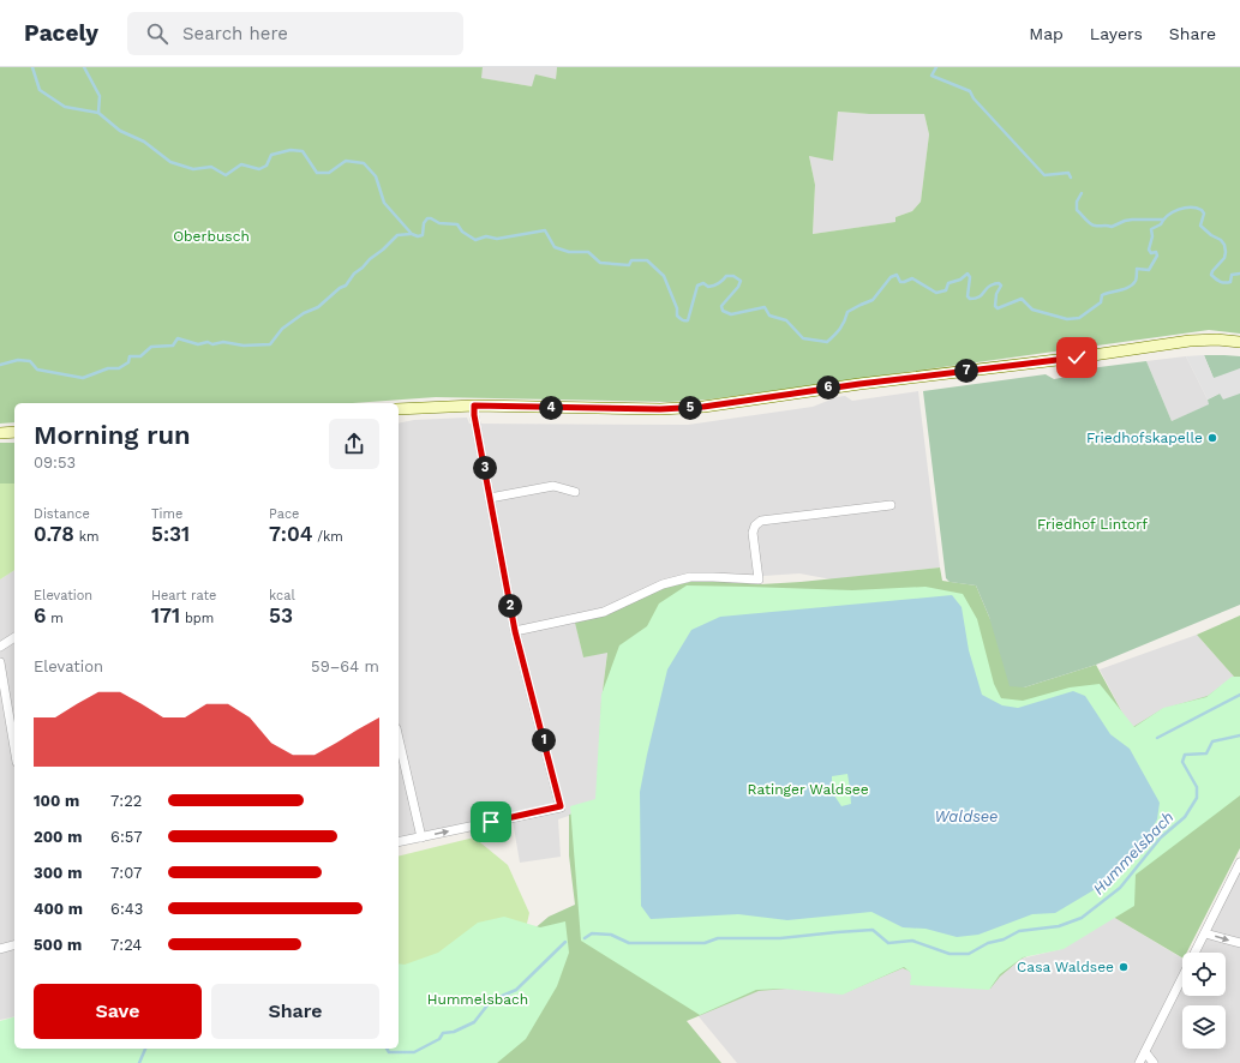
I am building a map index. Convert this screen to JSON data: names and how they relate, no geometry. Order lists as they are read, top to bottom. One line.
{"water":["Waldsee","Hummelsbach"],"parks":["Oberbusch","Friedhof Lintorf","Ratinger Waldsee","Hummelsbach"],"places":["Friedhofskapelle","Casa Waldsee"],"page":{"header":"Pacely","search":"Search here","nav":["Map","Layers","Share"],"pins":["7","6","4","5","3","2","1"],"heading":["Morning run","09:53"],"stats":[["Distance","0.78 km"],["Time","5:31"],["Pace","7:04 /km"],["Elevation","6 m"],["Heart rate","171 bpm"],["kcal","53"]],"chart":["Elevation","59–64 m"],"list":[{"name":"100 m","note":"7:22"},{"name":"200 m","note":"6:57"},{"name":"300 m","note":"7:07"},{"name":"400 m","note":"6:43"},{"name":"500 m","note":"7:24"}],"buttons":["Save","Share"]}}
